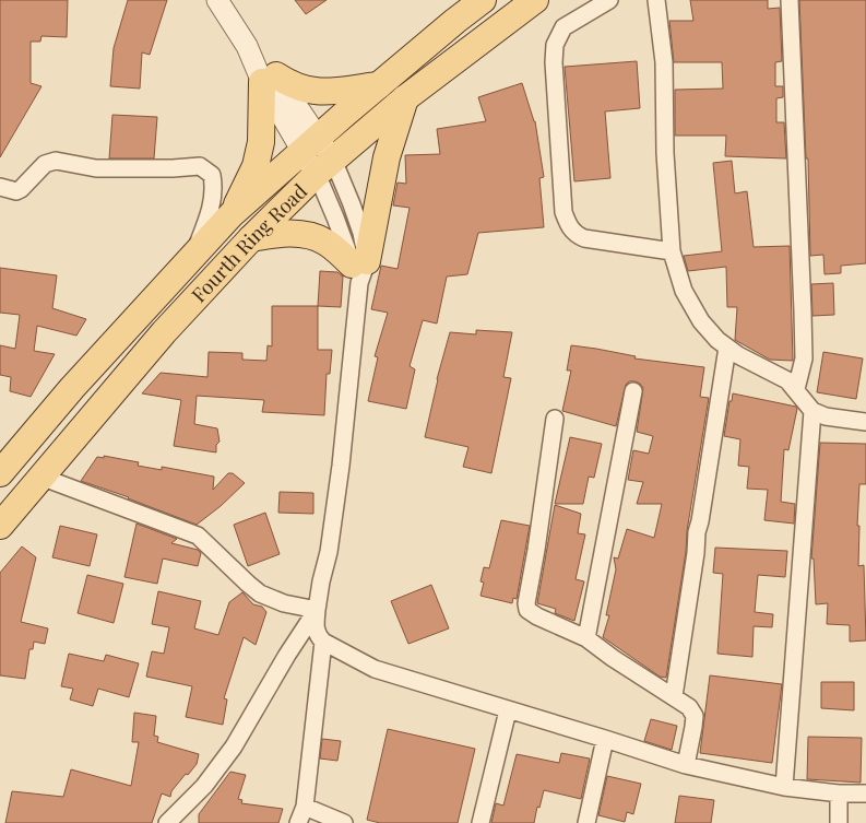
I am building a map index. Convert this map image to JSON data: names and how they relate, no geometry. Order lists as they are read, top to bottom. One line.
{"streets":{"main road":["Fourth Ring Road"]}}
